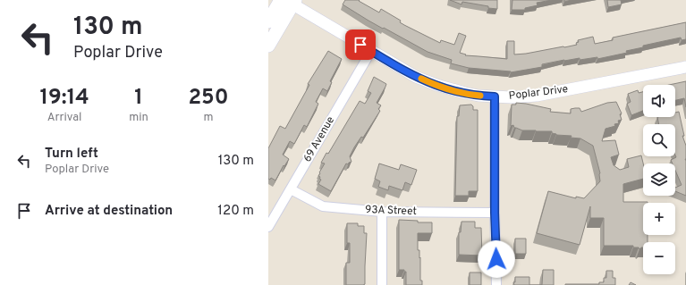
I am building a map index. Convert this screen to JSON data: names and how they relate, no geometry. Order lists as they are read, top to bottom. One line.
{"streets":{"street":["Poplar Drive","69 Avenue","93A Street"]},"crossings":[["Poplar Drive","69 Avenue"],["69 Avenue","93A Street"]],"page":{"turn":["130 m","Poplar Drive"],"eta":["19:14","Arrival","1","min","250","m"],"map_buttons":["+","−"],"list":[{"name":"Turn left","note":"Poplar Drive","value":"130 m"},{"name":"Arrive at destination","value":"120 m"}]}}
